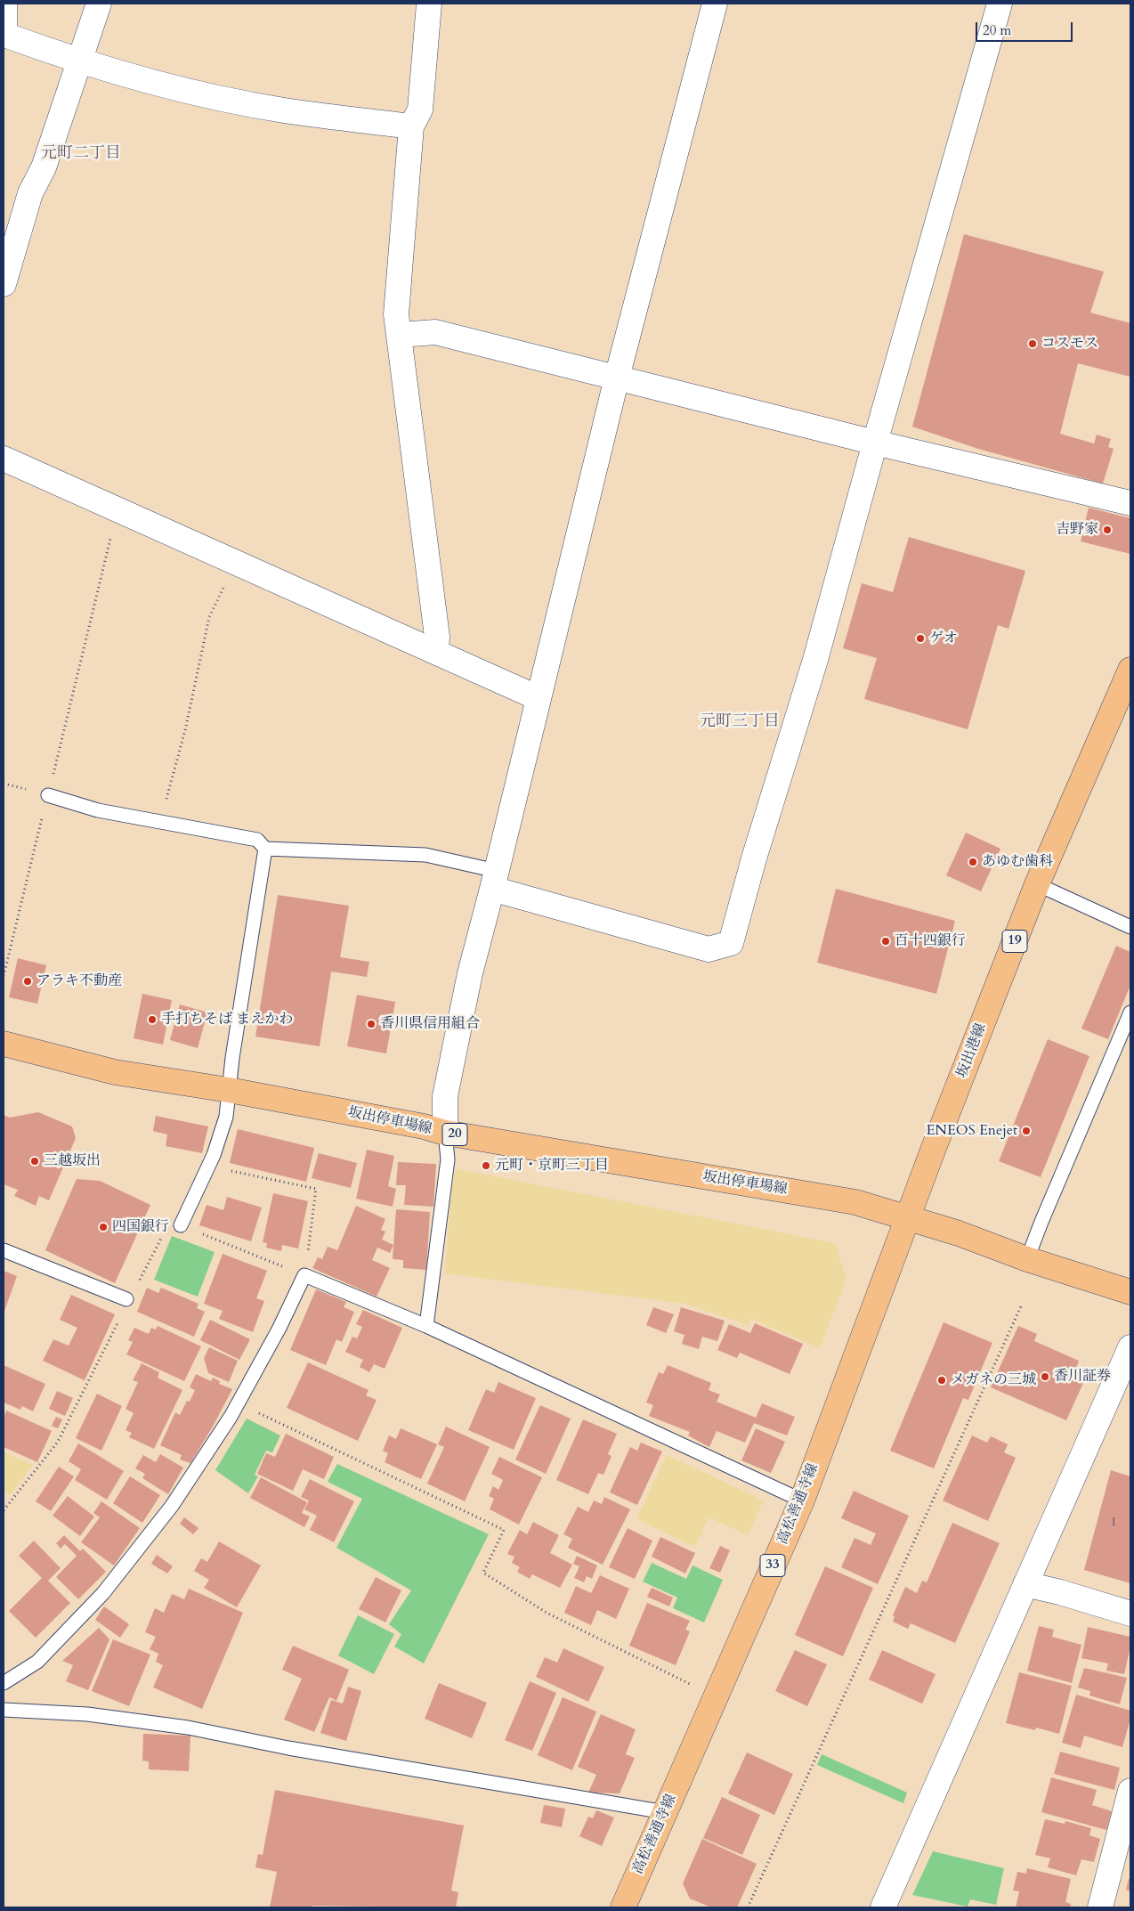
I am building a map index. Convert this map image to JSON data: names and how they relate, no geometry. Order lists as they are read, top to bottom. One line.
{"streets":{"main road":["19","坂出港線","坂出停車場線","20","高松善通寺線","33"]},"crossings":[["坂出港線","坂出停車場線"],["坂出港線","高松善通寺線"],["坂出停車場線","高松善通寺線"]],"districts":["元町二丁目","元町三丁目"],"places":["コスモス","吉野家","ゲオ","あゆむ歯科","百十四銀行","アラキ不動産","手打ちそば まえかわ","香川県信用組合","ENEOS Enejet","三越坂出","元町・京町三丁目","四国銀行","香川証券","メガネの三城"],"house_numbers":["1"],"scale_bar":"20 m"}
